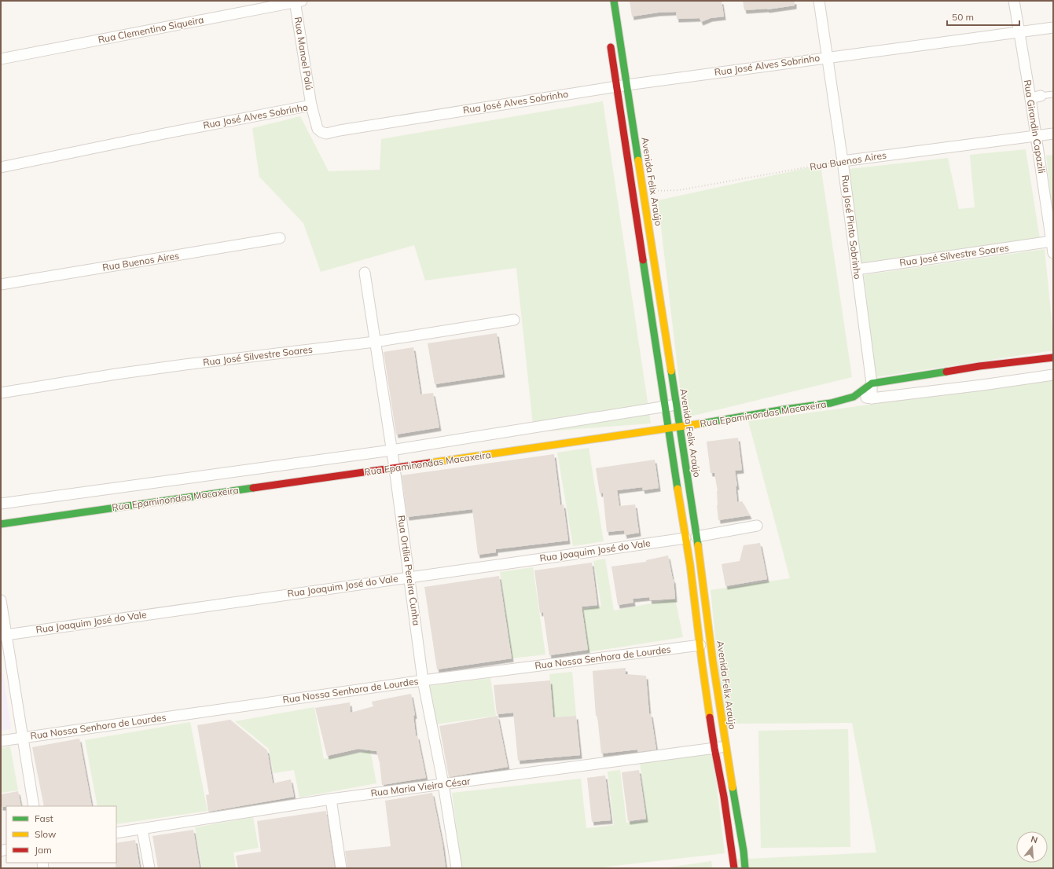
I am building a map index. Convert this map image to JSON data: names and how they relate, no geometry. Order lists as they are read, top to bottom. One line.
{"streets":{"main road":["Avenida Felix Araújo","Rua Epaminondas Macaxeira"],"street":["Rua Clementino Siqueira","Rua Manoel Palú","Rua José Alves Sobrinho","Rua Girandin Capazili","Rua Buenos Aires","Rua José Pinto Sobrinho","Rua José Silvestre Soares","Rua Joaquim José do Vale","Rua Ortília Pereira Cunha","Rua Nossa Senhora de Lourdes","Rua Maria Vieira César"]},"crossings":[["Rua Clementino Siqueira","Rua Manoel Palú"],["Rua Manoel Palú","Rua José Alves Sobrinho"],["Rua José Alves Sobrinho","Rua Girandin Capazili"],["Rua José Alves Sobrinho","Avenida Felix Araújo"],["Rua José Alves Sobrinho","Rua José Pinto Sobrinho"],["Rua Girandin Capazili","Rua Buenos Aires"],["Rua Girandin Capazili","Rua José Silvestre Soares"],["Rua Buenos Aires","Avenida Felix Araújo"],["Rua Buenos Aires","Rua José Pinto Sobrinho"],["Avenida Felix Araújo","Rua Epaminondas Macaxeira"],["Avenida Felix Araújo","Rua Joaquim José do Vale"],["Avenida Felix Araújo","Rua Nossa Senhora de Lourdes"],["Avenida Felix Araújo","Rua Maria Vieira César"],["Rua José Pinto Sobrinho","Rua José Silvestre Soares"],["Rua José Pinto Sobrinho","Rua Epaminondas Macaxeira"],["Rua José Silvestre Soares","Rua Ortília Pereira Cunha"],["Rua Epaminondas Macaxeira","Rua Ortília Pereira Cunha"],["Rua Joaquim José do Vale","Rua Ortília Pereira Cunha"],["Rua Ortília Pereira Cunha","Rua Nossa Senhora de Lourdes"],["Rua Ortília Pereira Cunha","Rua Maria Vieira César"]],"legend":["Fast","Slow","Jam"],"scale_bar":"50 m","north":"top"}
